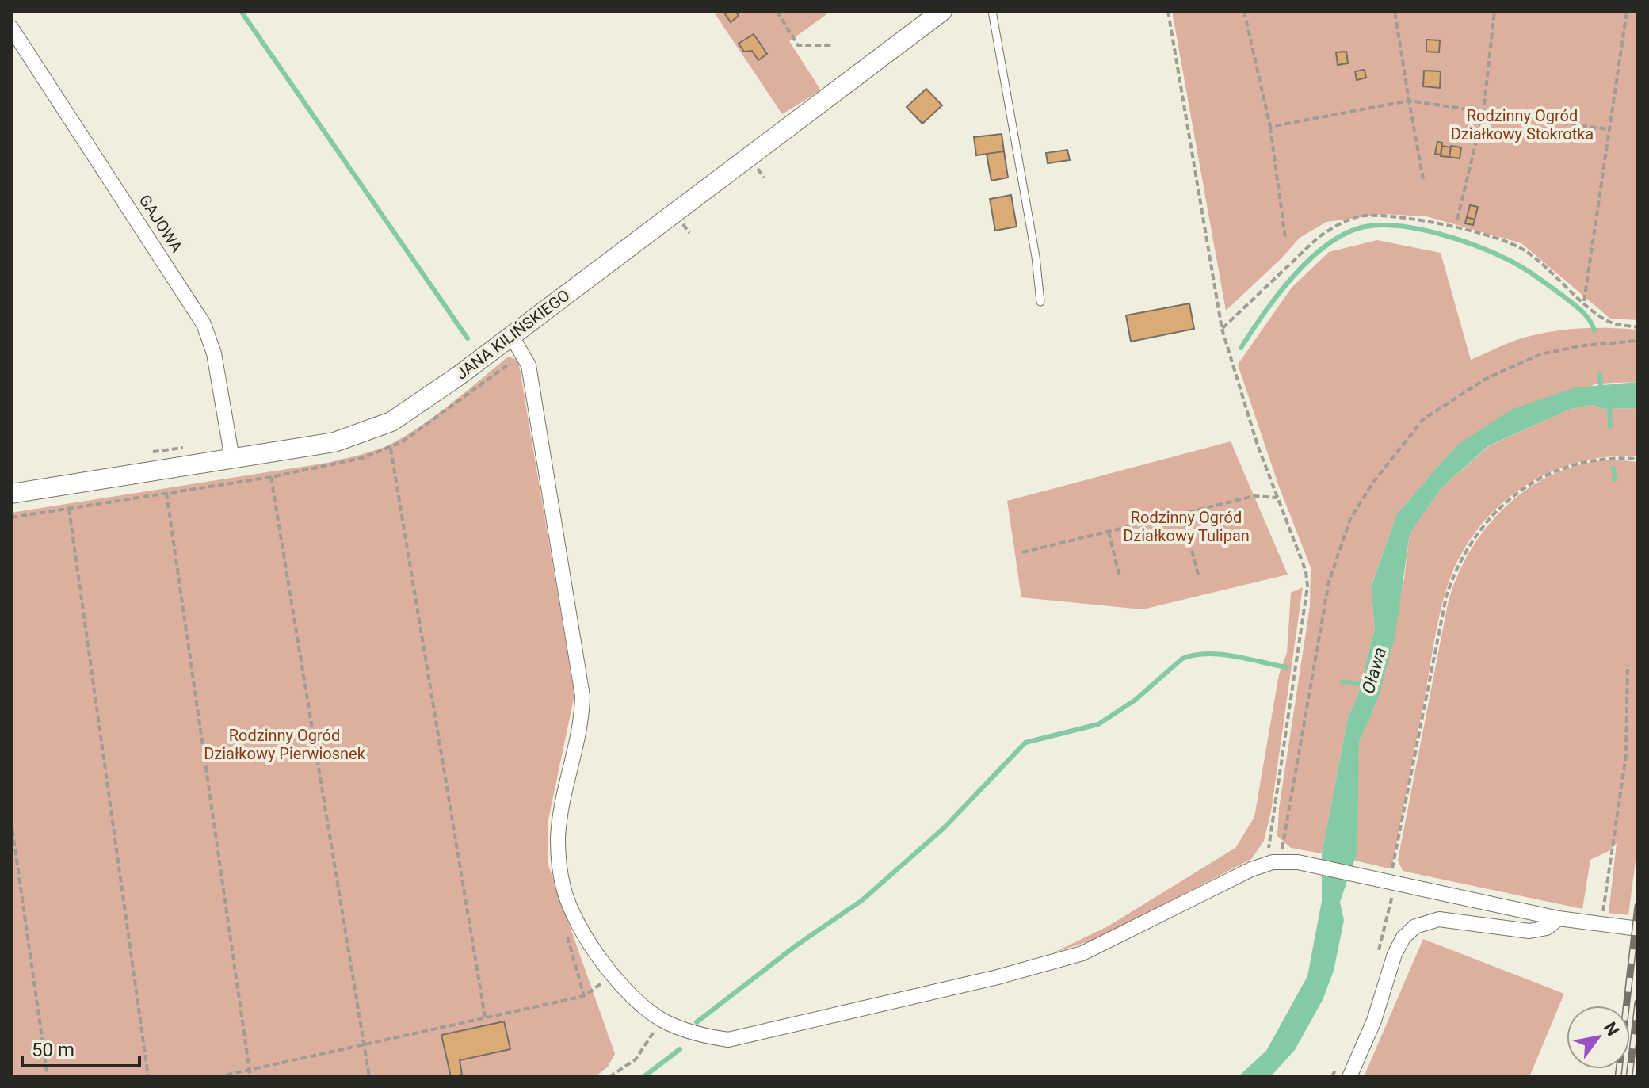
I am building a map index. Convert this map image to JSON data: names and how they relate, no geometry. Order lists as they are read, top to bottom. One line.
{"streets":{"street":["GAJOWA","JANA KILIŃSKIEGO"]},"crossings":[["GAJOWA","JANA KILIŃSKIEGO"]],"water":["Oława"],"parks":["Rodzinny Ogród Działkowy Stokrotka","Rodzinny Ogród Działkowy Tulipan","Rodzinny Ogród Działkowy Pierwiosnek"],"scale_bar":"50 m","north":"top right"}
